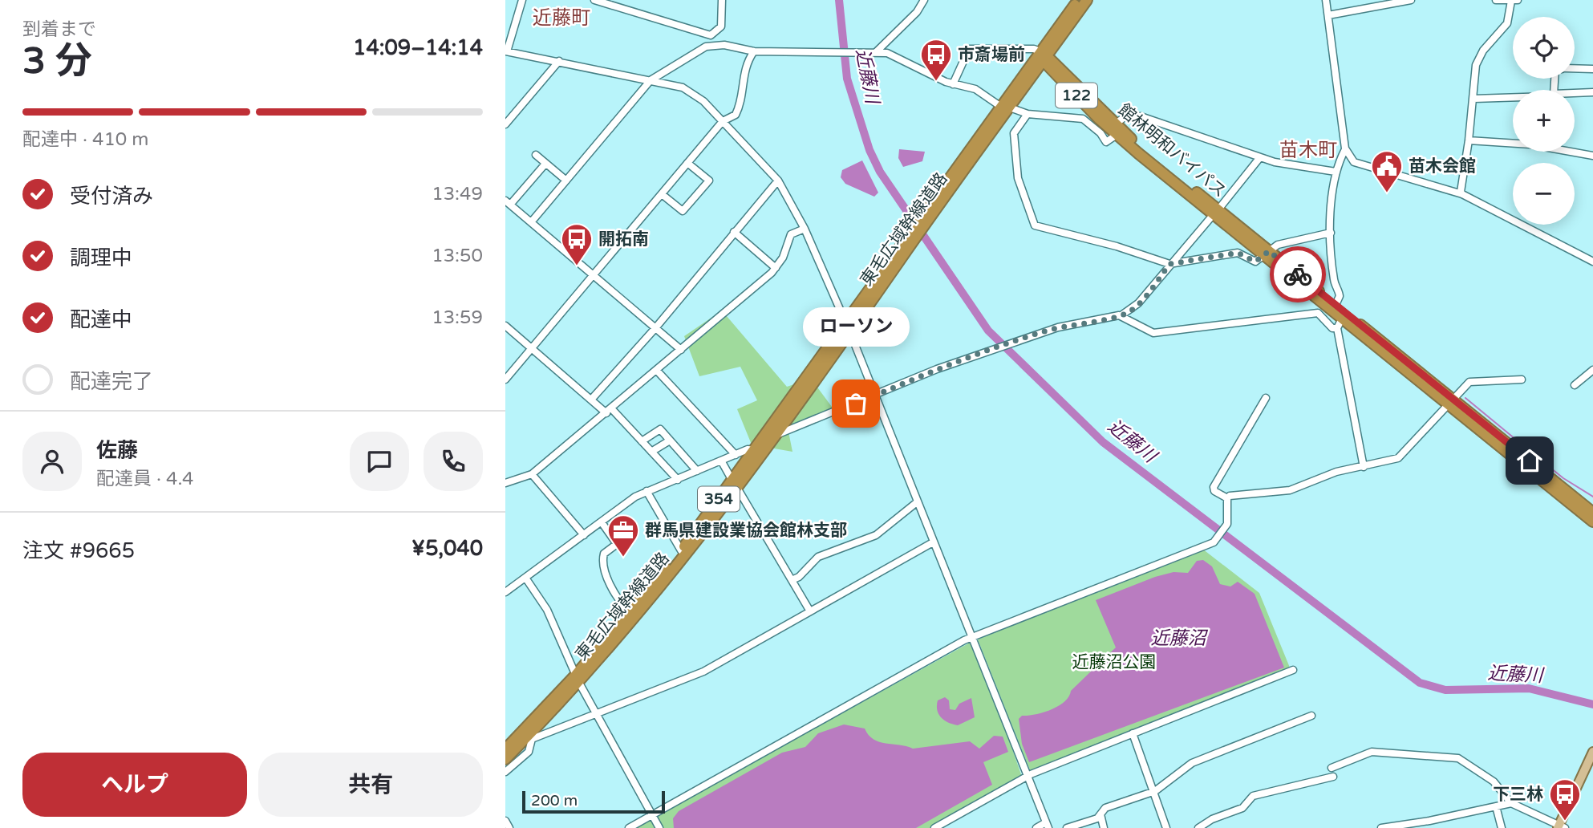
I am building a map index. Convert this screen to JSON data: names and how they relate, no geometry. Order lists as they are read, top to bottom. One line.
{"streets":{"highway":["122","館林明和バイパス","東毛広域幹線道路","354"]},"crossings":[["館林明和バイパス","東毛広域幹線道路"]],"districts":["近藤町","苗木町"],"water":["近藤川","近藤沼"],"parks":["近藤沼公園"],"places":{"bus stop":["市斎場前","開拓南","下三林"],"public building":["苗木会館"],"other":["ローソン"],"office":["群馬県建設業協会館林支部"]},"scale_bar":"200 m","page":{"heading":["3 分","到着まで","14:09–14:14"],"panel":["佐藤","配達員 · 4.4","注文 #9665","¥5,040"],"map_buttons":["+","−"],"bar":"配達中 · 410 m","list":[["受付済み","13:49"],["調理中","13:50"],["配達中","13:59"],"配達完了"],"bubble":"ローソン","buttons":["ヘルプ","共有"],"scale":"200 m"}}
